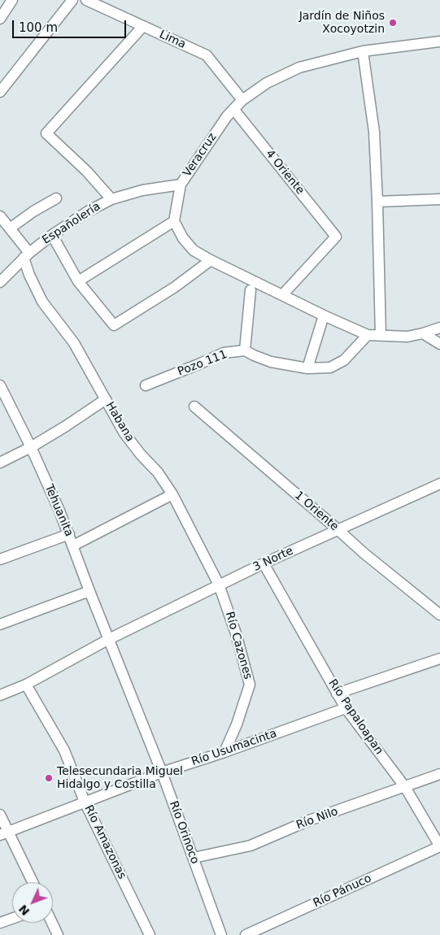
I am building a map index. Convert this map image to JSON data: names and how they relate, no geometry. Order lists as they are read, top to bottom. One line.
{"streets":{"street":["Lima","Veracruz","4 Oriente","Españolería","Pozo 111","Habana","Tehuanita","1 Oriente","3 Norte","Río Cazones","Río Papaloapan","Río Usumacinta","Río Nilo","Río Orinoco","Río Amazonas","Río Pánuco"]},"crossings":[["Lima","Veracruz"],["Veracruz","4 Oriente"],["Veracruz","Españolería"],["Españolería","Habana"],["Habana","3 Norte"],["Habana","Río Cazones"],["Tehuanita","3 Norte"],["Tehuanita","Río Orinoco"],["1 Oriente","3 Norte"],["3 Norte","Río Cazones"],["3 Norte","Río Papaloapan"],["3 Norte","Río Orinoco"],["3 Norte","Río Amazonas"],["Río Cazones","Río Usumacinta"],["Río Papaloapan","Río Usumacinta"],["Río Papaloapan","Río Nilo"],["Río Papaloapan","Río Pánuco"],["Río Usumacinta","Río Orinoco"],["Río Usumacinta","Río Amazonas"],["Río Nilo","Río Orinoco"]],"places":["Jardín de Niños Xocoyotzin","Telesecundaria Miguel Hidalgo y Costilla"],"scale_bar":"100 m","north":"bottom left"}
